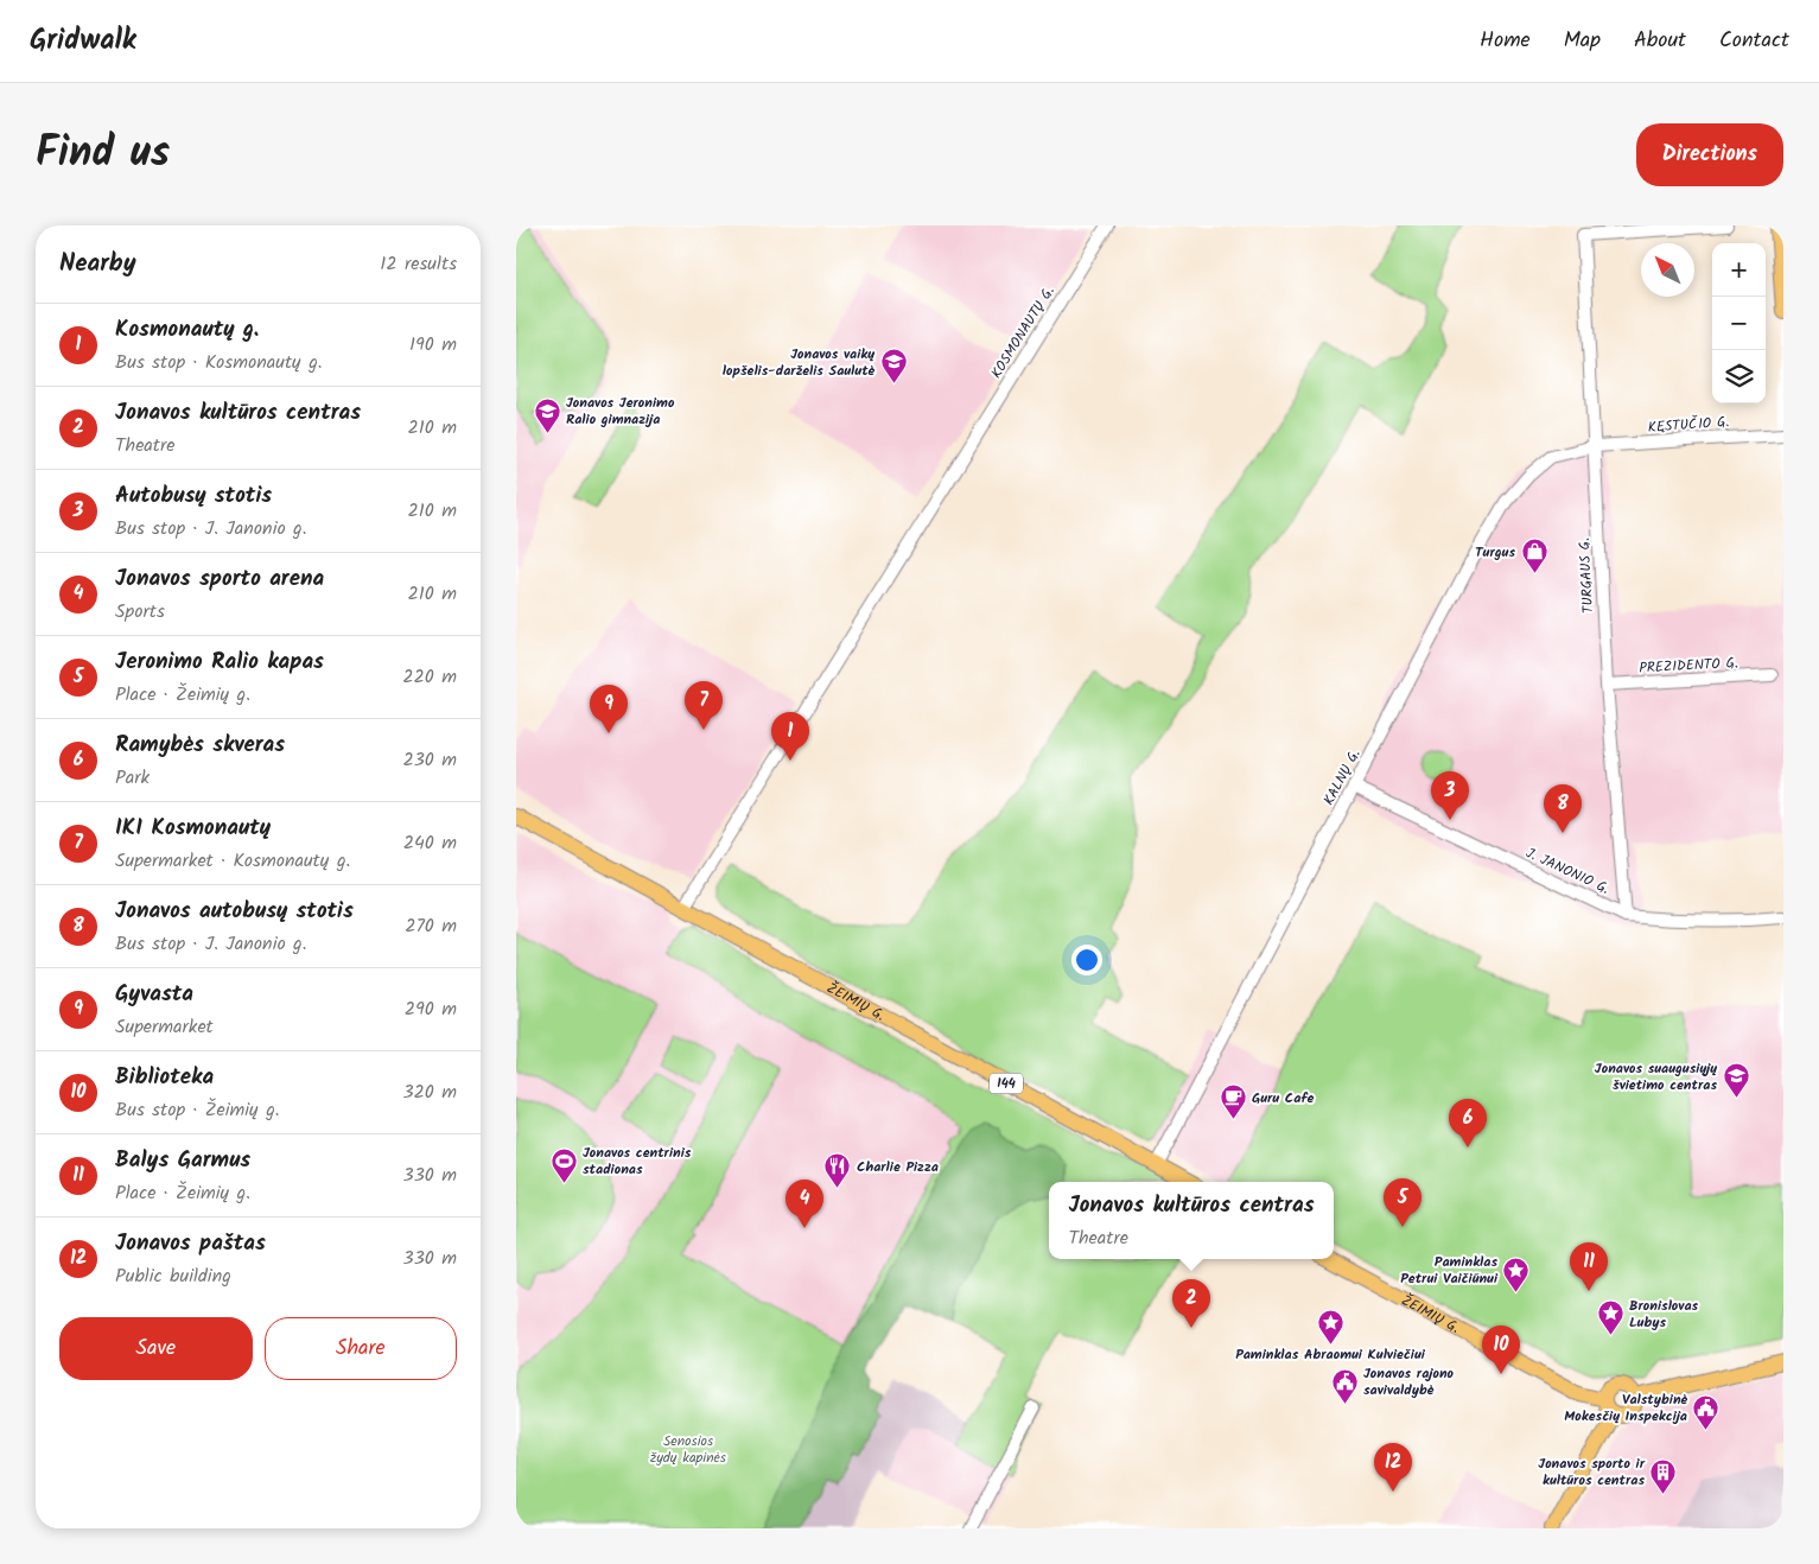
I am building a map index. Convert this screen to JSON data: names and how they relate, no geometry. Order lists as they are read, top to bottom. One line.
{"streets":{"main road":["ŽEIMIŲ G.","144"],"street":["KOSMONAUTŲ G.","KĘSTUČIO G.","TURGAUS G.","PREZIDENTO G.","KALNŲ G.","J. JANONIO G."]},"crossings":[["KOSMONAUTŲ G.","ŽEIMIŲ G."],["KĘSTUČIO G.","TURGAUS G."],["KĘSTUČIO G.","KALNŲ G."],["TURGAUS G.","PREZIDENTO G."],["TURGAUS G.","KALNŲ G."],["TURGAUS G.","J. JANONIO G."],["KALNŲ G.","J. JANONIO G."],["KALNŲ G.","ŽEIMIŲ G."]],"parks":["Senosios žydų kapinės"],"places":{"school or university":["Jonavos vaikų lopšelis-darželis Saulutė","Jonavos Jeronimo Ralio gimnazija","Jonavos suaugusiųjų švietimo centras"],"shop":["Turgus"],"cafe":["Guru Cafe"],"sports":["Jonavos centrinis stadionas"],"restaurant":["Charlie Pizza"],"place":["Paminklas Petrui Vaičiūnui","Bronislovas Lubys","Paminklas Abraomui Kulviečiui"],"public building":["Jonavos rajono savivaldybė","Valstybinė Mokesčių Inspekcija"],"building":["Jonavos sporto ir kultūros centras"]},"north":"top left","page":{"header":"Gridwalk","nav":["Home","Map","About","Contact"],"title":"Find us","buttons":["Directions",["Save","Share"]],"heading":["Nearby","12 results"],"map_buttons":["+","−"],"list":[{"mark":"1","name":"Kosmonautų g.","note":"Bus stop · Kosmonautų g.","value":"190 m"},{"mark":"2","name":"Jonavos kultūros centras","note":"Theatre","value":"210 m"},{"mark":"3","name":"Autobusų stotis","note":"Bus stop · J. Janonio g.","value":"210 m"},{"mark":"4","name":"Jonavos sporto arena","note":"Sports","value":"210 m"},{"mark":"5","name":"Jeronimo Ralio kapas","note":"Place · Žeimių g.","value":"220 m"},{"mark":"6","name":"Ramybės skveras","note":"Park","value":"230 m"},{"mark":"7","name":"IKI Kosmonautų","note":"Supermarket · Kosmonautų g.","value":"240 m"},{"mark":"8","name":"Jonavos autobusų stotis","note":"Bus stop · J. Janonio g.","value":"270 m"},{"mark":"9","name":"Gyvasta","note":"Supermarket","value":"290 m"},{"mark":"10","name":"Biblioteka","note":"Bus stop · Žeimių g.","value":"320 m"},{"mark":"11","name":"Balys Garmus","note":"Place · Žeimių g.","value":"330 m"},{"mark":"12","name":"Jonavos paštas","note":"Public building","value":"330 m"}],"pins":["7","9","1","3","8","6","5","4","11","2","10","12"],"popup":["Jonavos kultūros centras","Theatre"]}}
